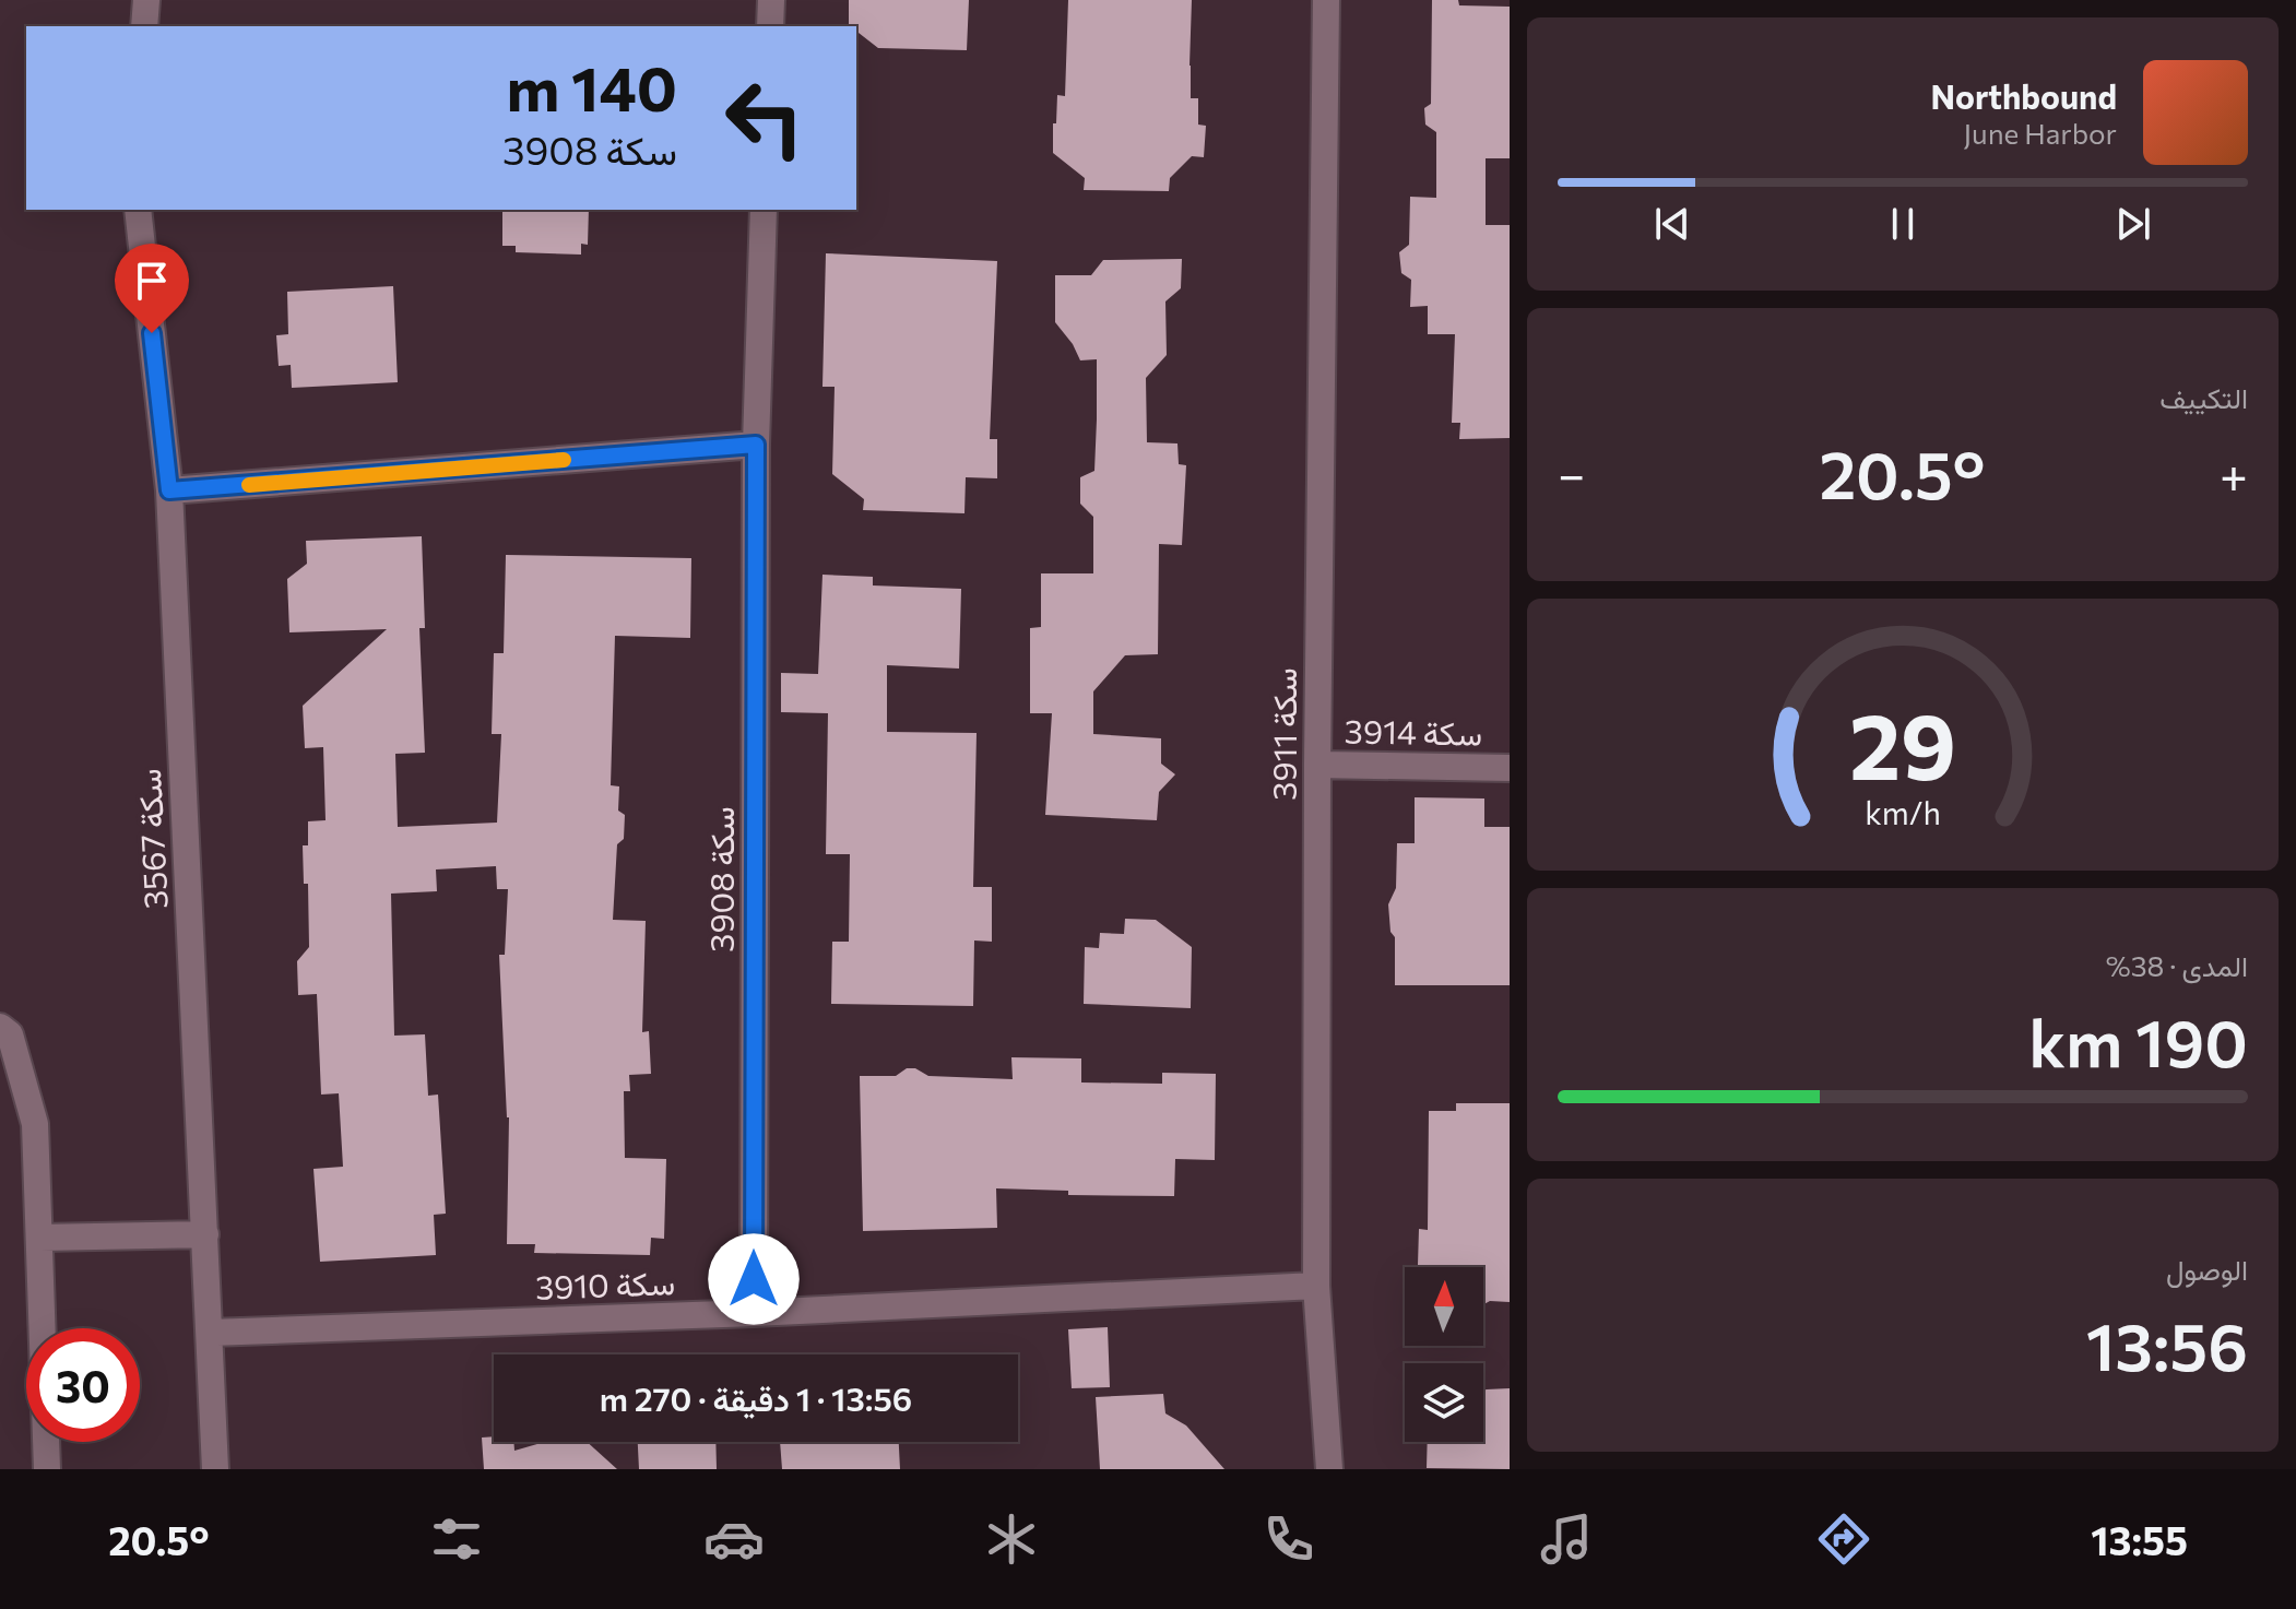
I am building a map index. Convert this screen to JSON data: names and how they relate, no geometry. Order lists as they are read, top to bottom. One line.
{"streets":{"street":["سكة 3914","سكة 3911","سكة 3567","سكة 3908","سكة 3910"]},"crossings":[["سكة 3914","سكة 3911"],["سكة 3911","سكة 3910"],["سكة 3567","سكة 3910"],["سكة 3908","سكة 3910"]],"north":"top","page":{"turn":["140 m","سكة 3908"],"song":["Northbound","June Harbor"],"tile":["التكييف",["المدى · 38%","190 km"],["الوصول","13:56"]],"heat":["−","20.5°","+"],"limit":"30","trip":"13:56 · 1 دقيقة · 270 m","tabs":["13:55","20.5°"],"gauge":["29","km/h"]}}
